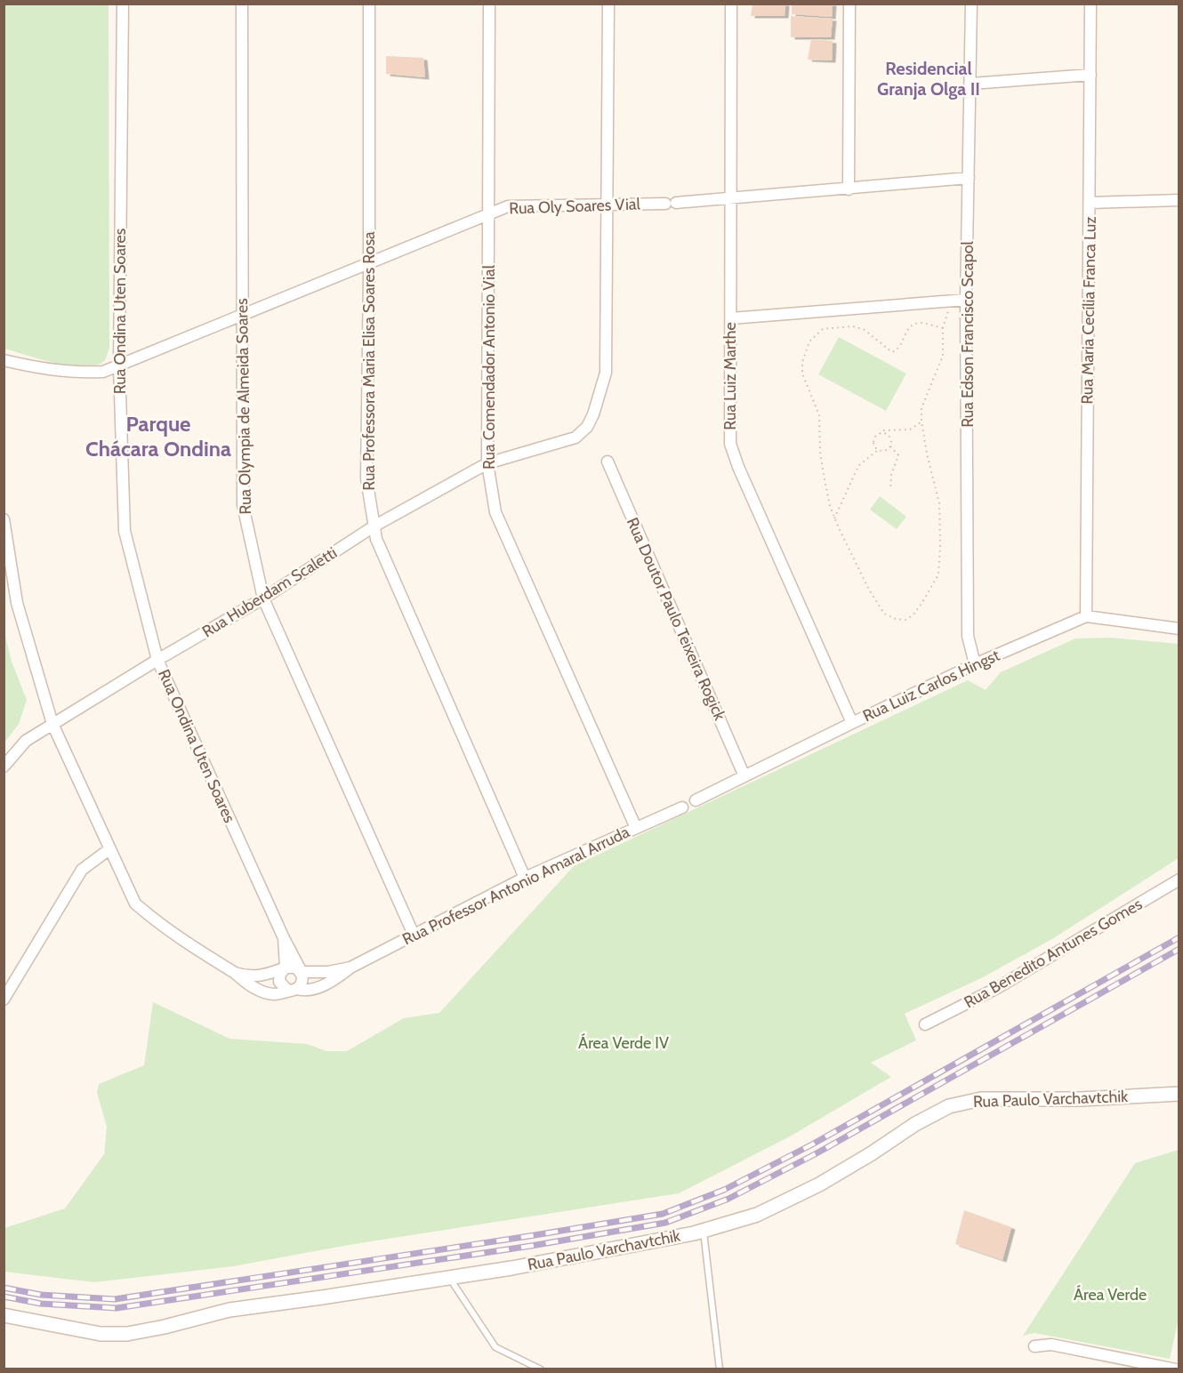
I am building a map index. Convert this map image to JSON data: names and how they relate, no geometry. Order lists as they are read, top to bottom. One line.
{"streets":{"street":["Rua Oly Soares Vial","Rua Maria Cecília Franca Luz","Rua Ondina Uten Soares","Rua Edson Francisco Scapol","Rua Professora Maria Elisa Soares Rosa","Rua Comendador Antonio Vial","Rua Luiz Marthe","Rua Olympia de Almeida Soares","Rua Huberdam Scaletti","Rua Doutor Paulo Teixeira Rogick","Rua Luiz Carlos Hingst","Rua Professor Antonio Amaral Arruda","Rua Benedito Antunes Gomes","Rua Paulo Varchavtchik"]},"crossings":[["Rua Oly Soares Vial","Rua Ondina Uten Soares"],["Rua Oly Soares Vial","Rua Edson Francisco Scapol"],["Rua Oly Soares Vial","Rua Professora Maria Elisa Soares Rosa"],["Rua Oly Soares Vial","Rua Comendador Antonio Vial"],["Rua Oly Soares Vial","Rua Luiz Marthe"],["Rua Oly Soares Vial","Rua Olympia de Almeida Soares"],["Rua Oly Soares Vial","Rua Huberdam Scaletti"],["Rua Maria Cecília Franca Luz","Rua Luiz Carlos Hingst"],["Rua Ondina Uten Soares","Rua Huberdam Scaletti"],["Rua Edson Francisco Scapol","Rua Luiz Carlos Hingst"],["Rua Professora Maria Elisa Soares Rosa","Rua Huberdam Scaletti"],["Rua Professora Maria Elisa Soares Rosa","Rua Professor Antonio Amaral Arruda"],["Rua Comendador Antonio Vial","Rua Huberdam Scaletti"],["Rua Comendador Antonio Vial","Rua Professor Antonio Amaral Arruda"],["Rua Luiz Marthe","Rua Luiz Carlos Hingst"],["Rua Olympia de Almeida Soares","Rua Huberdam Scaletti"],["Rua Olympia de Almeida Soares","Rua Professor Antonio Amaral Arruda"],["Rua Doutor Paulo Teixeira Rogick","Rua Luiz Carlos Hingst"]],"districts":["Residencial Granja Olga II","Parque Chácara Ondina"],"parks":["Área Verde IV","Área Verde"]}
